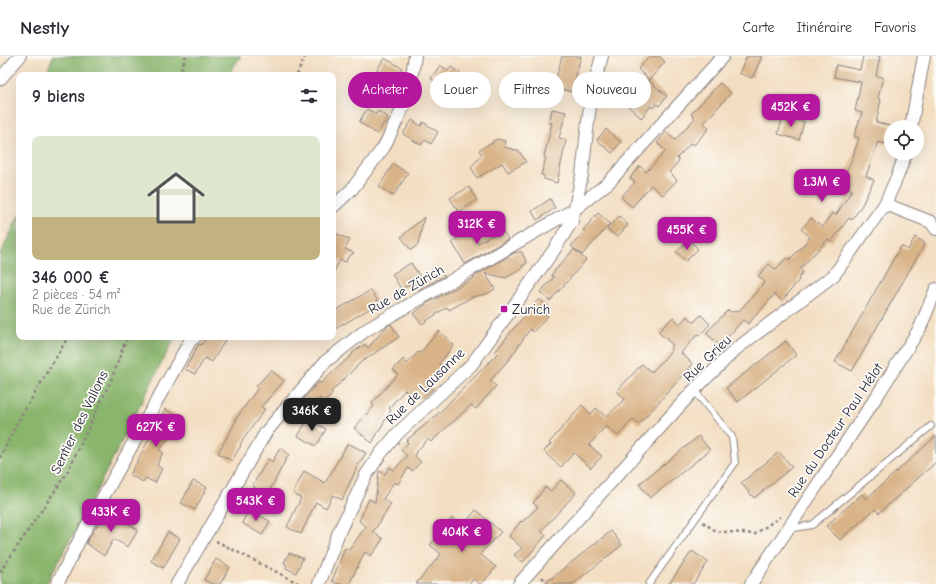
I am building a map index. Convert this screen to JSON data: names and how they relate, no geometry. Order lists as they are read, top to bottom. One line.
{"streets":{"street":["Rue de Zürich","Rue Grieu","Rue de Lausanne","Rue du Docteur Paul Hélot"],"path":["Sentier des Vallons"]},"crossings":[["Rue de Zürich","Rue de Lausanne"]],"places":{"transit":["Zurich"]},"page":{"header":"Nestly","nav":["Carte","Itinéraire","Favoris"],"chip":["Acheter","Louer","Filtres","Nouveau"],"heading":"9 biens","price":["452K €","1.3M €","312K €","455K €","346K €","627K €","543K €","433K €","404K €"],"list":[{"name":"346 000 €","note":"2 pièces · 54 m² · Rue de Zürich"}]}}
